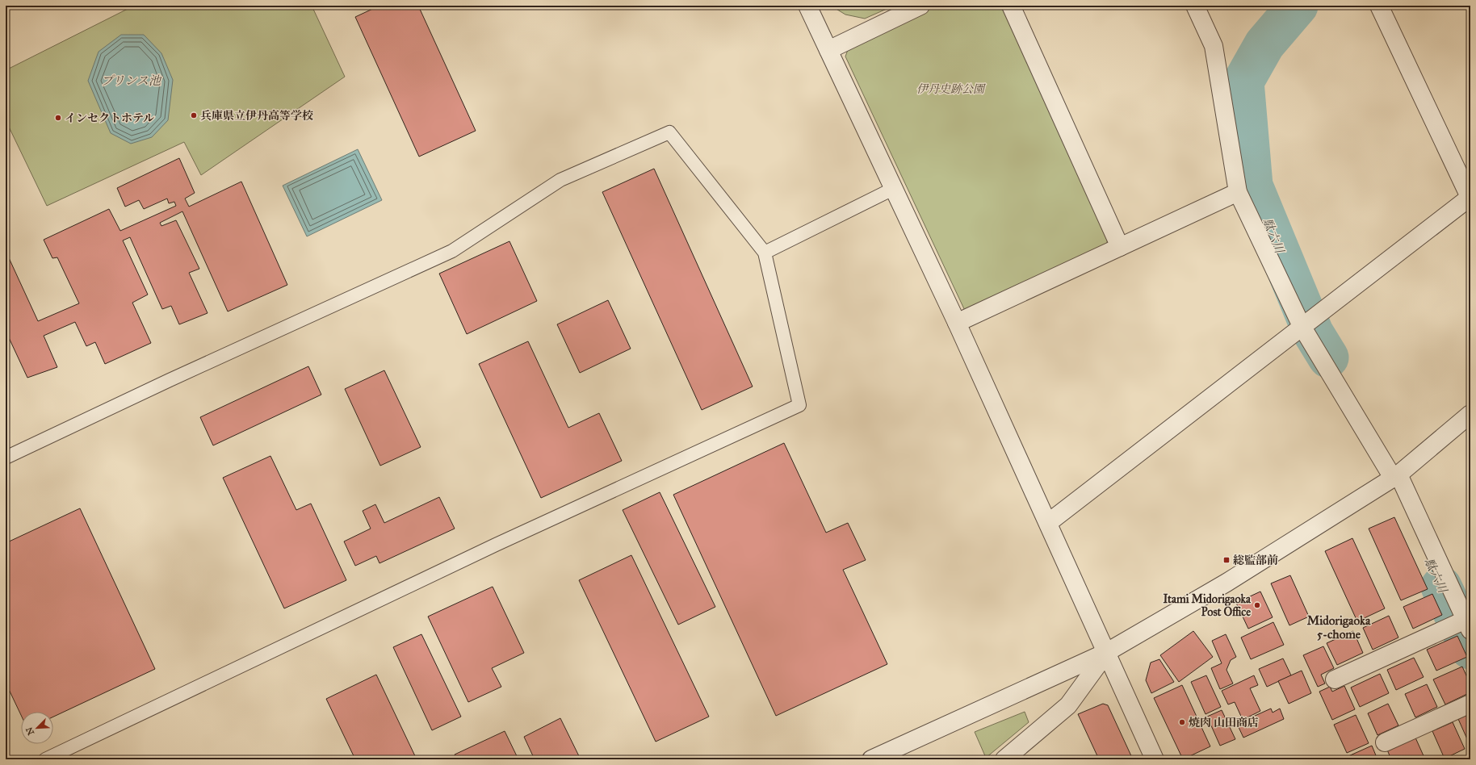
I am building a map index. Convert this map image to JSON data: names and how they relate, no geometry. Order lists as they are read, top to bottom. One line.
{"districts":["Midorigaoka 5-chome"],"water":["プリンス池","駄六川"],"parks":["伊丹史跡公園"],"places":{"other":["兵庫県立伊丹高等学校","インセクトホテル","Itami Midorigaoka Post Office","焼肉 山田商店"],"transit":["総監部前"]},"north":"bottom left"}
